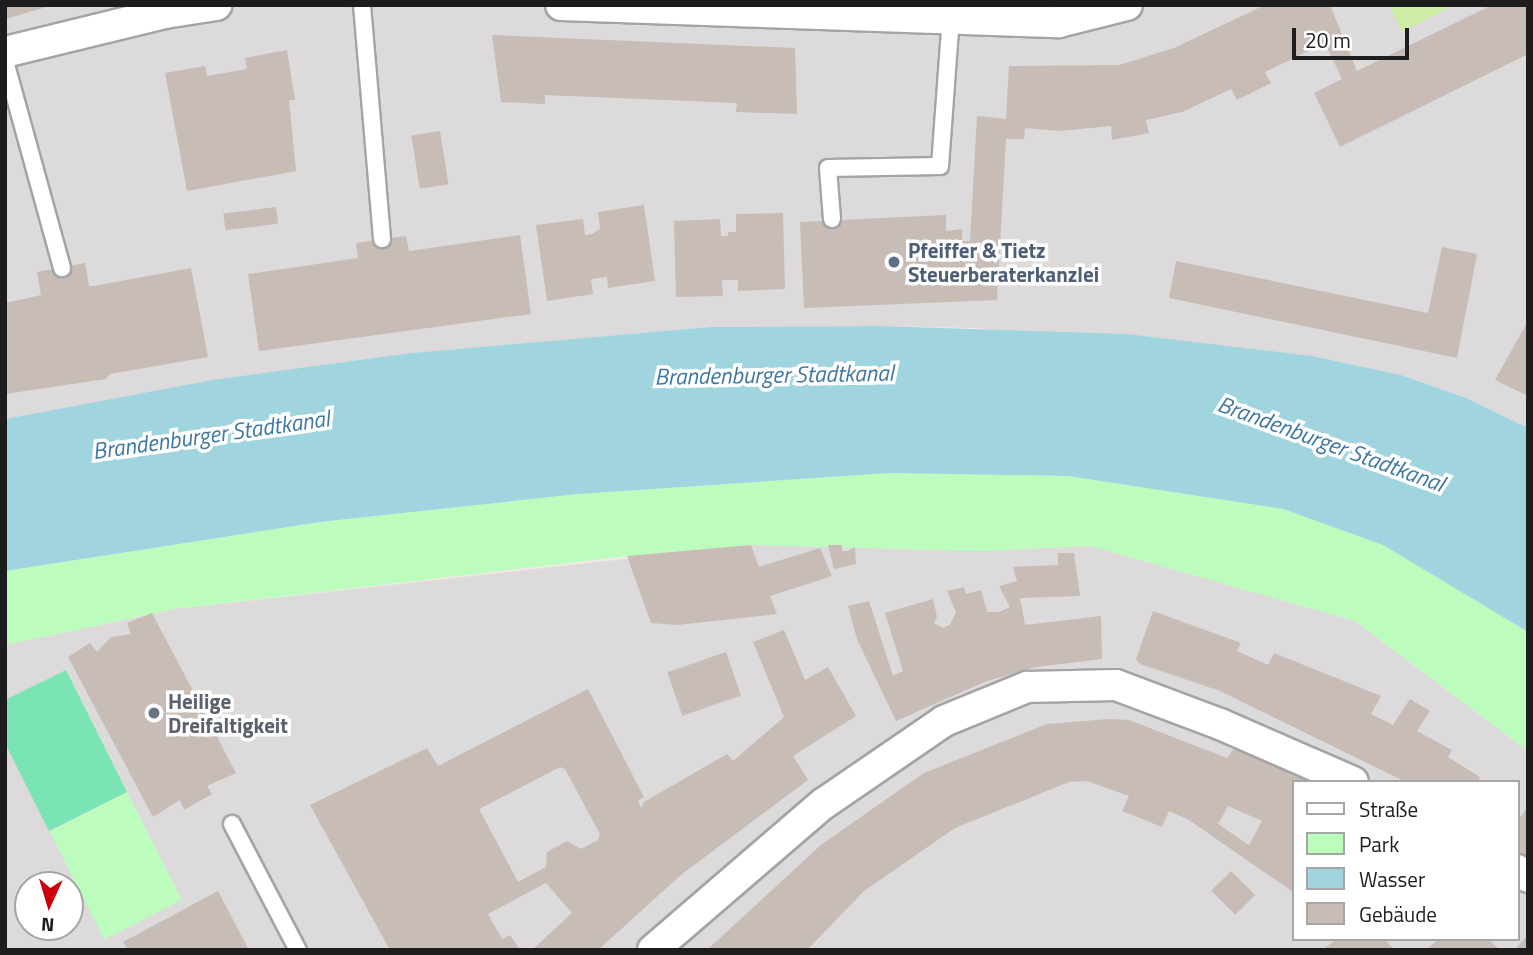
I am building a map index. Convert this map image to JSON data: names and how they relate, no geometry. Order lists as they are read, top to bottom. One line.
{"water":["Brandenburger Stadtkanal"],"places":["Pfeiffer & Tietz Steuerberaterkanzlei","Heilige Dreifaltigkeit"],"legend":["Straße","Park","Wasser","Gebäude"],"scale_bar":"20 m","north":"bottom"}
